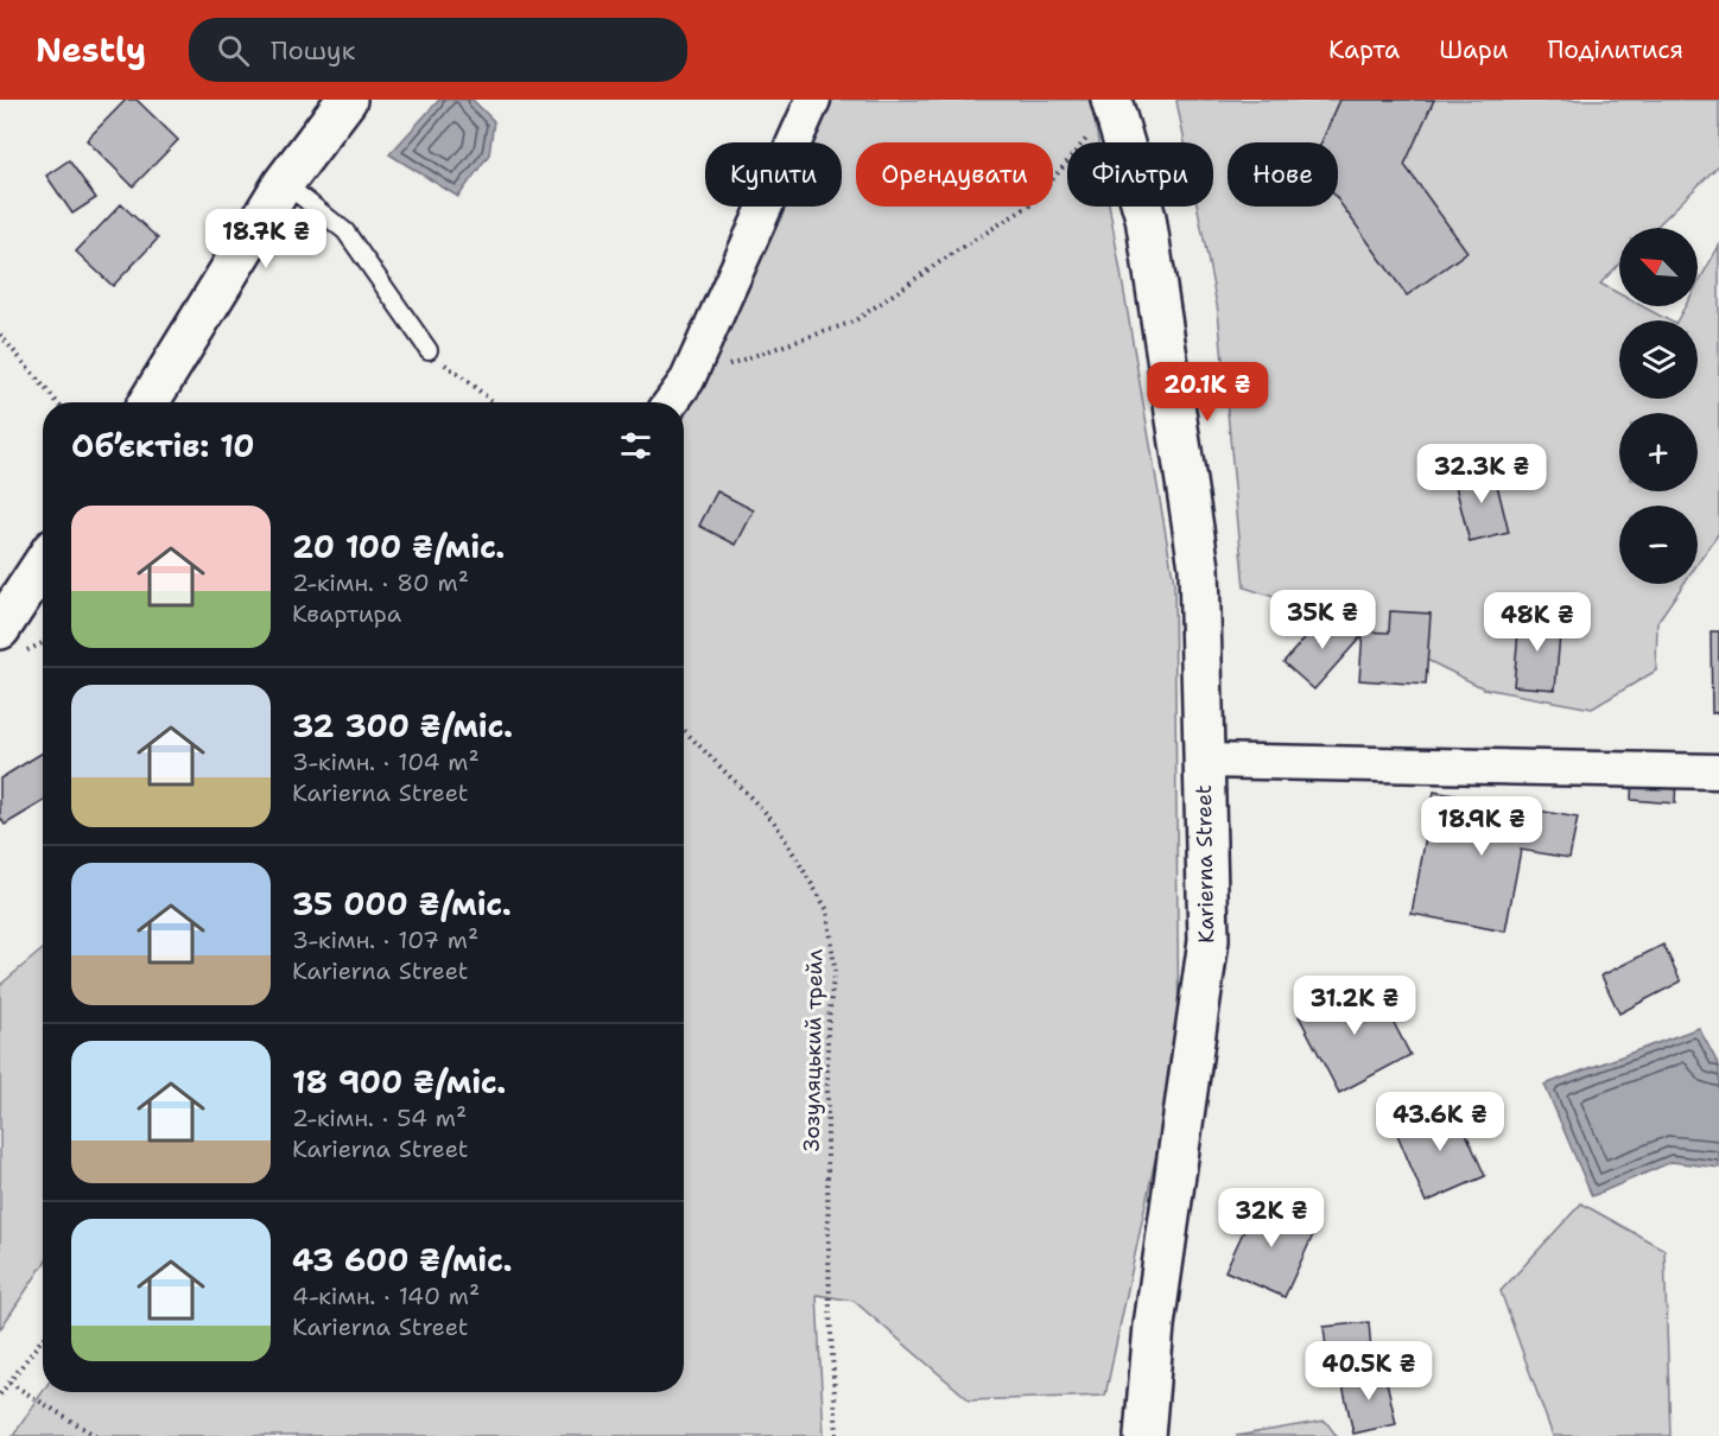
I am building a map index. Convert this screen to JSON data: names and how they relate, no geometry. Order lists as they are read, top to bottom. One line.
{"streets":{"street":["Karierna Street"],"path":["Зозуляцький трейл"]},"north":"top left","page":{"header":"Nestly","search":"Пошук","nav":["Карта","Шари","Поділитися"],"chip":["Купити","Орендувати","Фільтри","Нове"],"price":["18.7K ₴","20.1K ₴","32.3K ₴","35K ₴","48K ₴","18.9K ₴","31.2K ₴","43.6K ₴","32K ₴","40.5K ₴"],"map_buttons":["+","−"],"heading":"Об’єктів: 10","list":[{"name":"20 100 ₴/міс.","note":"2-кімн. · 80 m² · Квартира"},{"name":"32 300 ₴/міс.","note":"3-кімн. · 104 m² · Karierna Street"},{"name":"35 000 ₴/міс.","note":"3-кімн. · 107 m² · Karierna Street"},{"name":"18 900 ₴/міс.","note":"2-кімн. · 54 m² · Karierna Street"},{"name":"43 600 ₴/міс.","note":"4-кімн. · 140 m² · Karierna Street"}]}}
